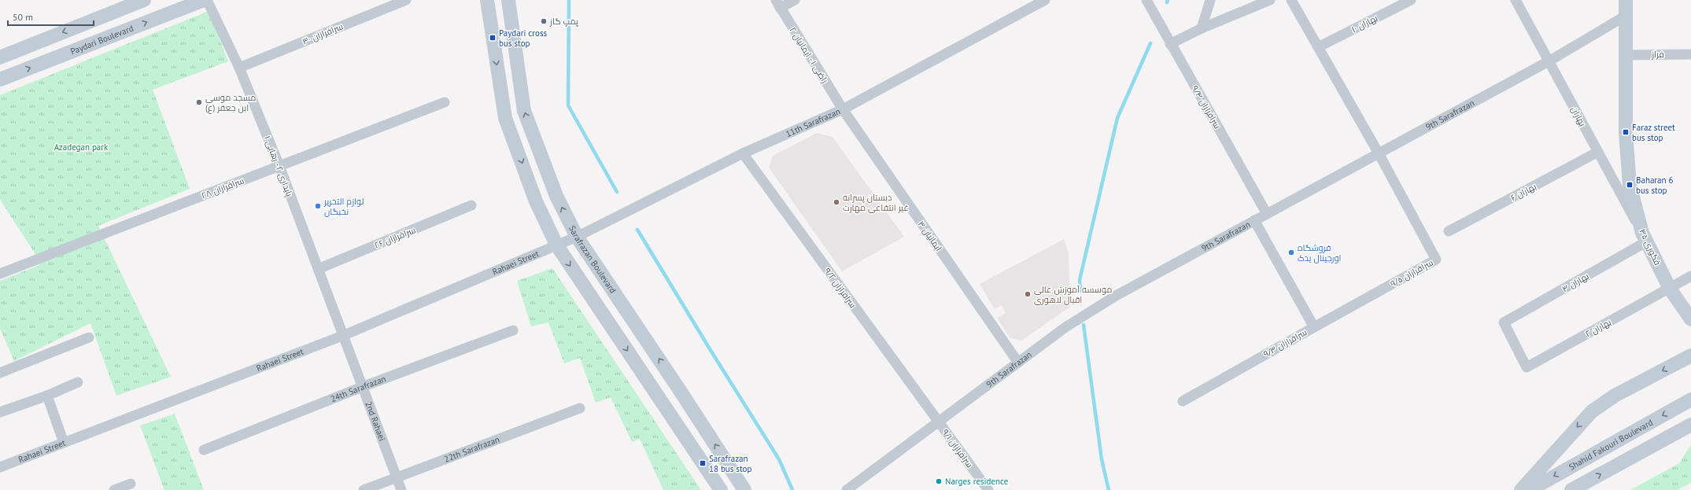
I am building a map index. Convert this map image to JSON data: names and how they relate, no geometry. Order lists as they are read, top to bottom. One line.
{"streets":{"main road":["Paydari Boulevard","فکوری ۴۵","Sarafrazan Boulevard","Shahid Fakouri Boulevard"],"street":["بهاران ۱۰","سرافرازان ۳۰","فراز","راضی ۱ - ایمانیان ۲","سرافرازان ۹/۴","9th Sarafrazan","بهاران","11th Sarafrazan","پایداری ۲ - رهایی ۱","سرافرازان ۲۸","بهاران ۶","ایمانیان ۳","سرافرازان ۲۶","Rahaei Street","سرافرازان ۹/۵","بهاران ۴","سرافرازان ۹/۲","بهاران ۲","سرافرازان ۹/۳","24th Sarafrazan","2nd Rahaei","22th Sarafrazan","سرافرازان ۹/۱"]},"crossings":[["سرافرازان ۳۰","پایداری ۲ - رهایی ۱"],["فراز","فکوری ۴۵"],["راضی ۱ - ایمانیان ۲","11th Sarafrazan"],["راضی ۱ - ایمانیان ۲","ایمانیان ۳"],["سرافرازان ۹/۴","9th Sarafrazan"],["9th Sarafrazan","بهاران"],["9th Sarafrazan","ایمانیان ۳"],["9th Sarafrazan","فکوری ۴۵"],["9th Sarafrazan","سرافرازان ۹/۵"],["9th Sarafrazan","سرافرازان ۹/۲"],["9th Sarafrazan","سرافرازان ۹/۳"],["9th Sarafrazan","سرافرازان ۹/۱"],["بهاران","بهاران ۶"],["بهاران","فکوری ۴۵"],["بهاران","بهاران ۴"],["11th Sarafrazan","ایمانیان ۳"],["11th Sarafrazan","Sarafrazan Boulevard"],["11th Sarafrazan","Rahaei Street"],["11th Sarafrazan","سرافرازان ۹/۲"],["پایداری ۲ - رهایی ۱","سرافرازان ۲۸"],["پایداری ۲ - رهایی ۱","سرافرازان ۲۶"],["پایداری ۲ - رهایی ۱","Rahaei Street"],["پایداری ۲ - رهایی ۱","2nd Rahaei"],["فکوری ۴۵","بهاران ۴"],["فکوری ۴۵","بهاران ۲"],["Sarafrazan Boulevard","Rahaei Street"],["Rahaei Street","2nd Rahaei"],["سرافرازان ۹/۵","سرافرازان ۹/۳"],["بهاران ۴","بهاران ۲"],["سرافرازان ۹/۲","سرافرازان ۹/۱"],["24th Sarafrazan","2nd Rahaei"],["2nd Rahaei","22th Sarafrazan"]],"parks":["Azadegan park"],"places":{"other":["پمپ گاز","مسجد موسی ابن جعفر (ع)","دبستان پسرانه غیر انتفاعی مهارت","لوازم التحریر نخبگان","فروشگاه اورجینال یدک","موسسه آموزش عالی اقبال لاهوری","Narges residence"],"transit":["Paydari cross bus stop","Faraz street bus stop","Baharan 6 bus stop","Sarafrazan 18 bus stop"]},"scale_bar":"50 m"}
